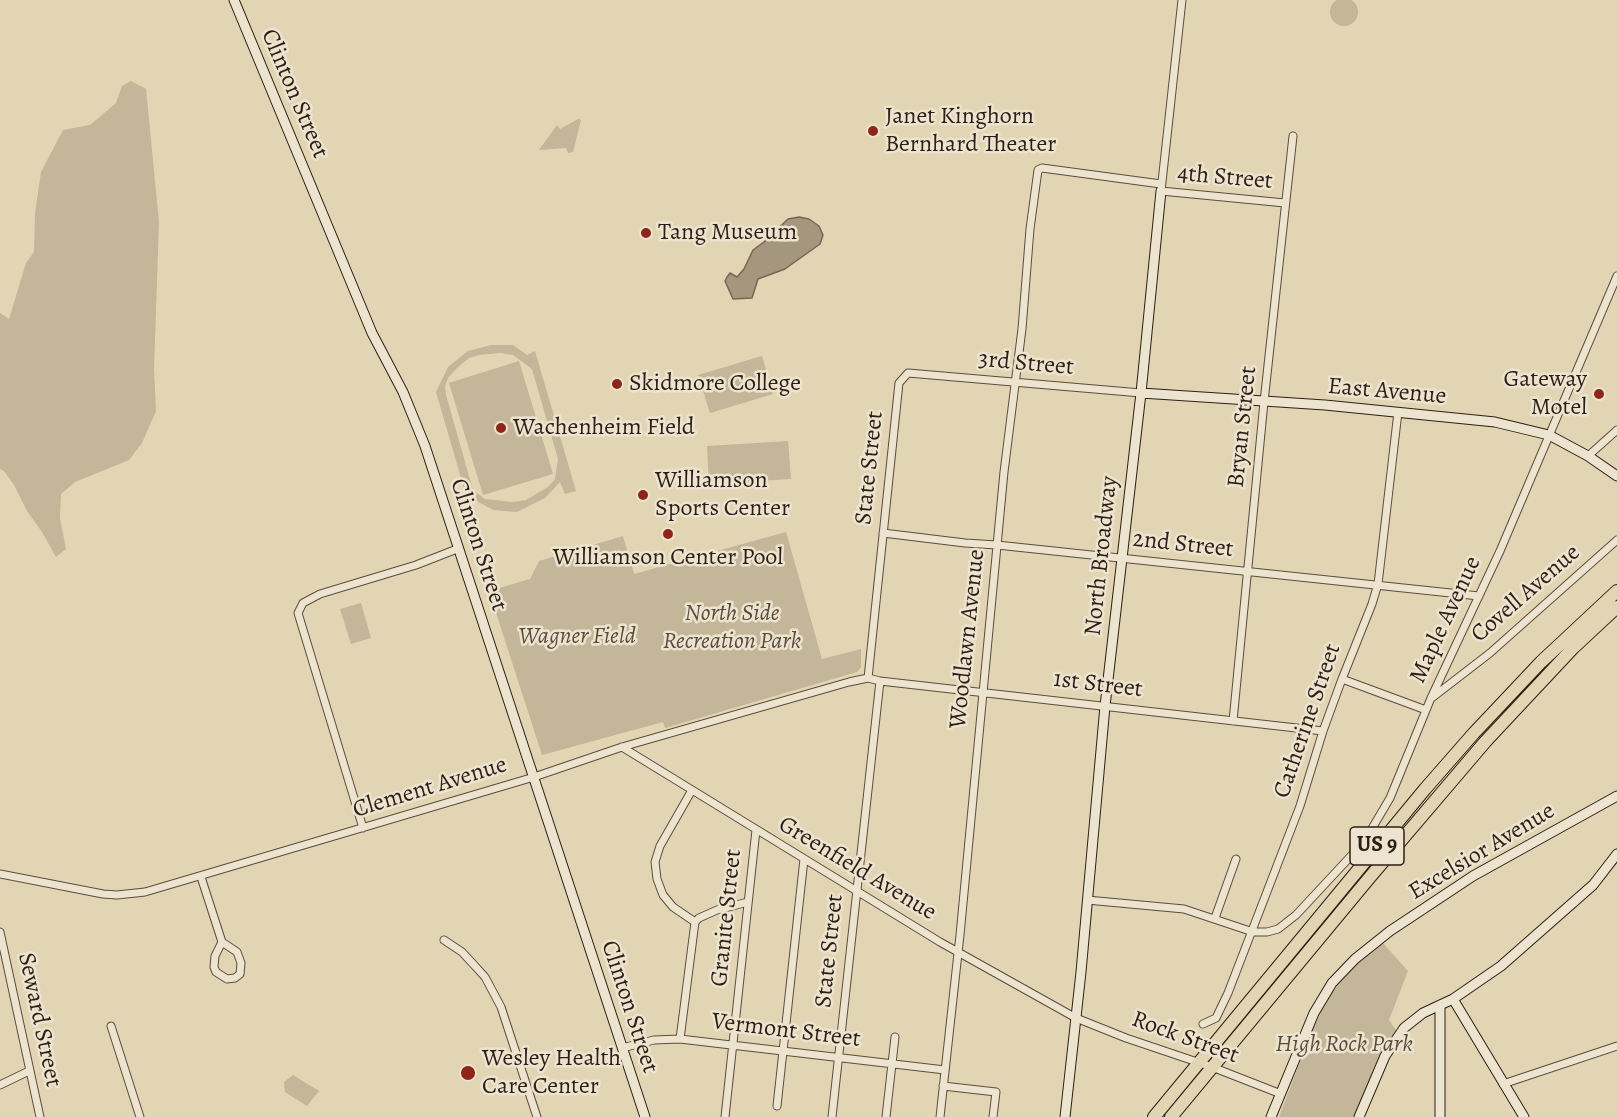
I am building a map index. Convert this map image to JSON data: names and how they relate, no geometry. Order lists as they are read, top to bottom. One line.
{"streets":{"highway":["US 9"],"street":["Clinton Street","4th Street","3rd Street","East Avenue","Bryan Street","State Street","2nd Street","North Broadway","Covell Avenue","Maple Avenue","Woodlawn Avenue","1st Street","Catherine Street","Clement Avenue","Excelsior Avenue","Greenfield Avenue","Granite Street","Seward Street","Vermont Street","Rock Street"]},"crossings":[["Clinton Street","Clement Avenue"],["Clinton Street","Vermont Street"],["4th Street","Bryan Street"],["4th Street","North Broadway"],["4th Street","Woodlawn Avenue"],["3rd Street","East Avenue"],["3rd Street","State Street"],["3rd Street","North Broadway"],["3rd Street","Woodlawn Avenue"],["East Avenue","Bryan Street"],["East Avenue","North Broadway"],["East Avenue","Maple Avenue"],["East Avenue","Catherine Street"],["Bryan Street","2nd Street"],["Bryan Street","1st Street"],["State Street","2nd Street"],["State Street","1st Street"],["State Street","Clement Avenue"],["State Street","Greenfield Avenue"],["State Street","Vermont Street"],["2nd Street","North Broadway"],["2nd Street","Maple Avenue"],["2nd Street","Woodlawn Avenue"],["2nd Street","Catherine Street"],["North Broadway","1st Street"],["North Broadway","Greenfield Avenue"],["North Broadway","Rock Street"],["Covell Avenue","Maple Avenue"],["Maple Avenue","Catherine Street"],["Woodlawn Avenue","1st Street"],["Woodlawn Avenue","Greenfield Avenue"],["Woodlawn Avenue","Vermont Street"],["1st Street","Catherine Street"],["1st Street","Clement Avenue"],["Clement Avenue","Greenfield Avenue"],["US 9","Rock Street"],["Excelsior Avenue","Rock Street"],["Greenfield Avenue","Granite Street"],["Greenfield Avenue","Rock Street"],["Granite Street","Vermont Street"]],"parks":["North Side Recreation Park","Wagner Field","High Rock Park"],"places":["Janet Kinghorn Bernhard Theater","Tang Museum","Skidmore College","Gateway Motel","Wachenheim Field","Williamson Sports Center","Williamson Center Pool","Wesley Health Care Center"]}
